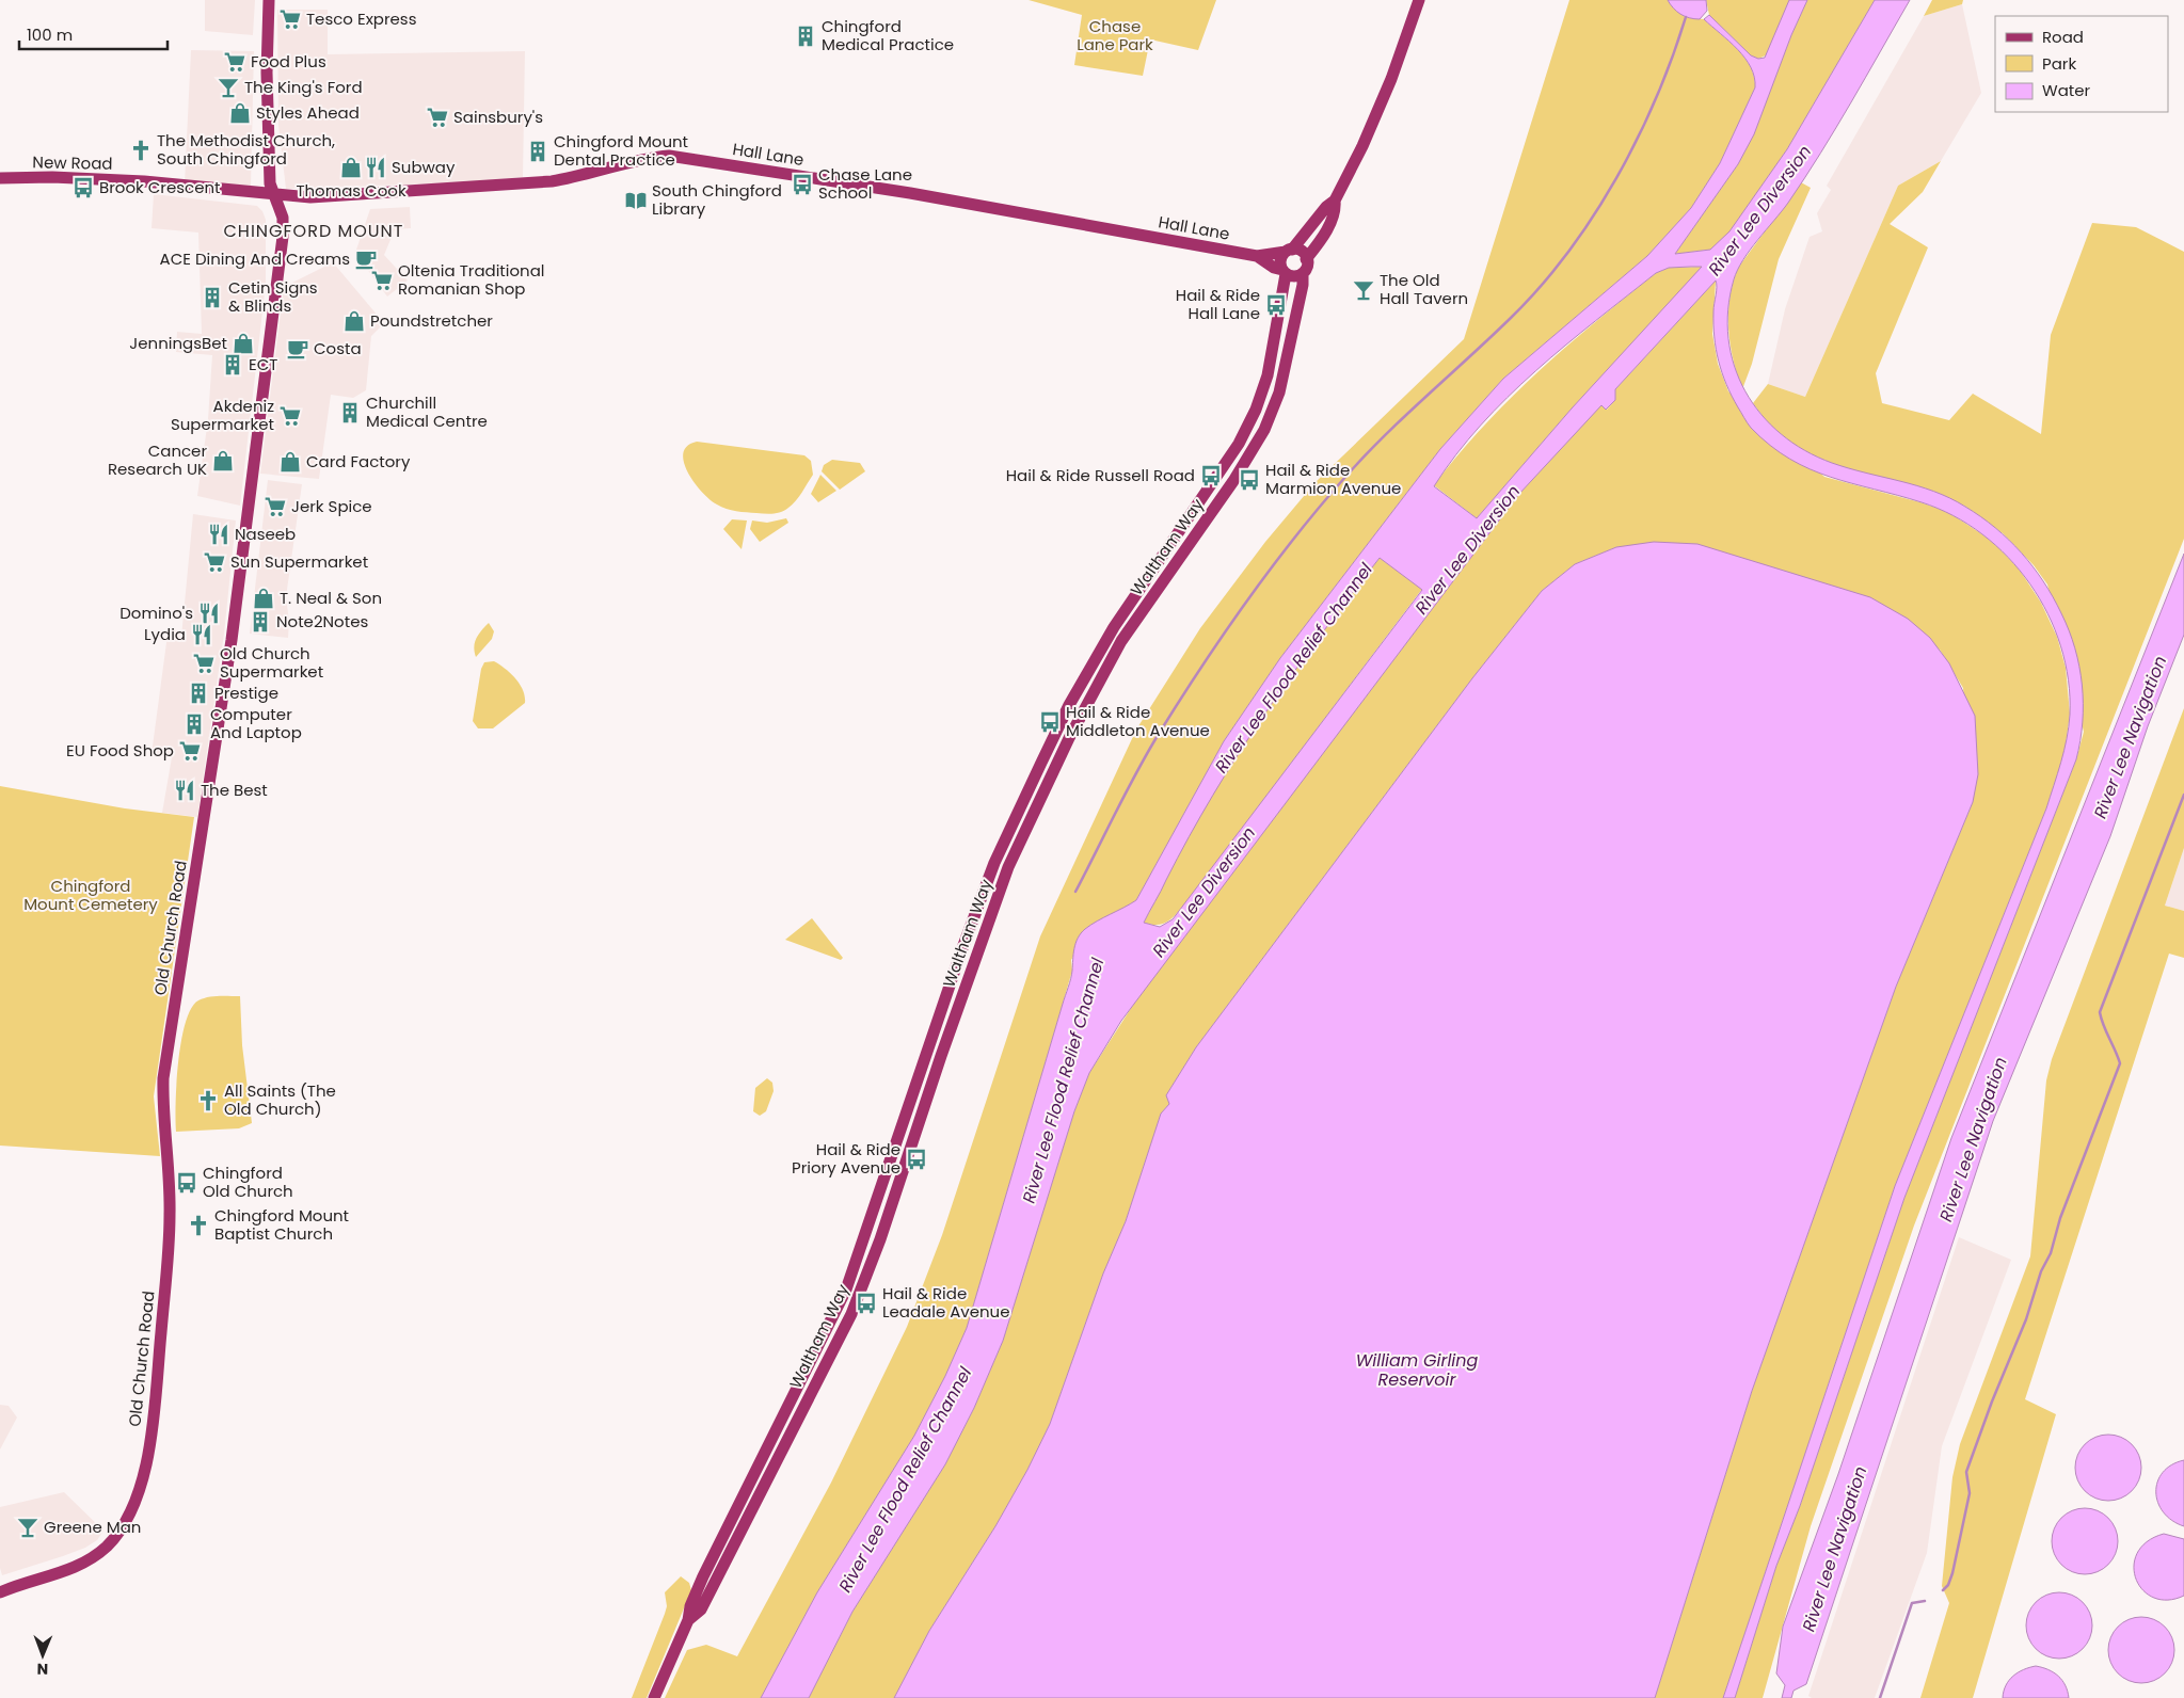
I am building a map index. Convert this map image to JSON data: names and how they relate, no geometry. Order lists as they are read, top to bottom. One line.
{"streets":{"main road":["Hall Lane","New Road","Waltham Way","Old Church Road"]},"crossings":[["Hall Lane","New Road"],["Hall Lane","Waltham Way"],["Hall Lane","Old Church Road"],["New Road","Old Church Road"]],"districts":["CHINGFORD MOUNT"],"water":["River Lee Diversion","River Lee Flood Relief Channel","River Lee Navigation","William Girling Reservoir"],"parks":["Chase Lane Park","Chingford Mount Cemetery"],"places":{"supermarket":["Tesco Express","Food Plus","Sainsbury's","Oltenia Traditional Romanian Shop","Akdeniz Supermarket","Jerk Spice","Sun Supermarket","Old Church Supermarket","EU Food Shop"],"building":["Chingford Medical Practice","Chingford Mount Dental Practice","Cetin Signs & Blinds","ECT","Churchill Medical Centre","Note2Notes","Prestige","Computer And Laptop"],"bar":["The King's Ford","The Old Hall Tavern","Greene Man"],"shop":["Styles Ahead","Thomas Cook","Poundstretcher","JenningsBet","Cancer Research UK","Card Factory","T. Neal & Son"],"church":["The Methodist Church, South Chingford","All Saints (The Old Church)","Chingford Mount Baptist Church"],"restaurant":["Subway","Naseeb","Domino's","Lydia","The Best"],"bus stop":["Chase Lane School","Brook Crescent","Hail & Ride Hall Lane","Hail & Ride Russell Road","Hail & Ride Marmion Avenue","Hail & Ride Middleton Avenue","Hail & Ride Priory Avenue","Chingford Old Church","Hail & Ride Leadale Avenue"],"library":["South Chingford Library"],"cafe":["ACE Dining And Creams","Costa"]},"legend":["Road","Park","Water"],"scale_bar":"100 m","north":"bottom"}
